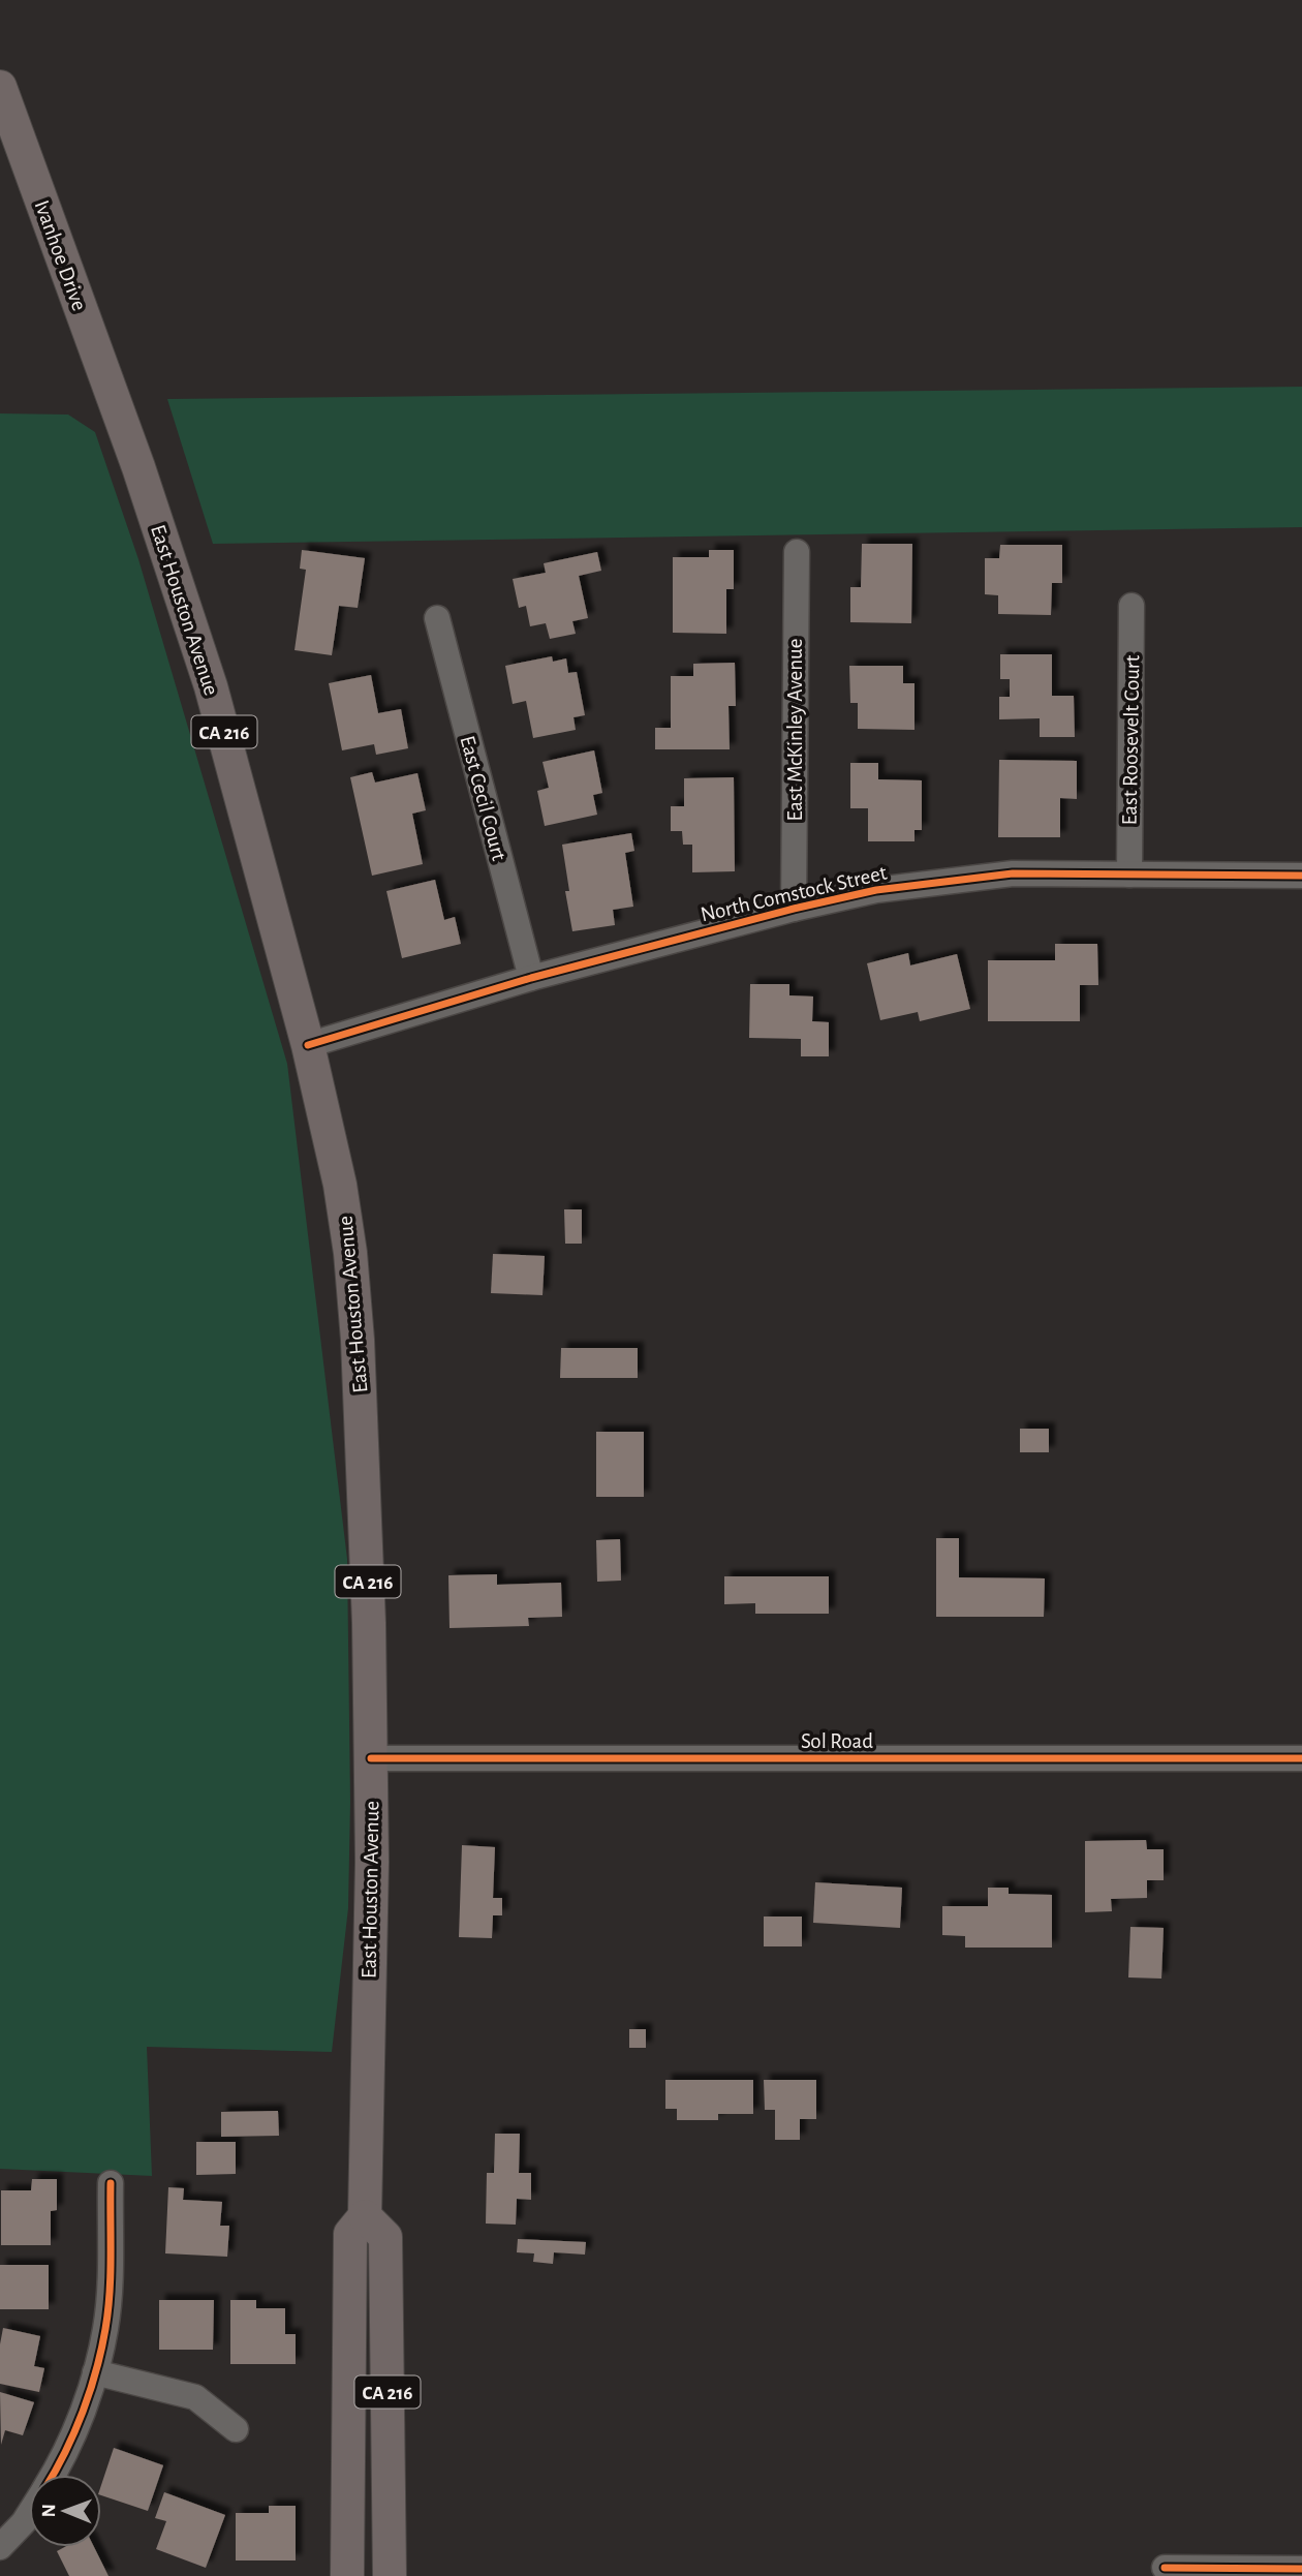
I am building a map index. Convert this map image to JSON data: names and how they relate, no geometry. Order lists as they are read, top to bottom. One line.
{"streets":{"main road":["Ivanhoe Drive","East Houston Avenue","CA 216"],"street":["East McKinley Avenue","East Roosevelt Court","East Cecil Court","North Comstock Street","Sol Road"]},"crossings":[["Ivanhoe Drive","East Houston Avenue"],["East Houston Avenue","CA 216"],["East Houston Avenue","North Comstock Street"],["East Houston Avenue","Sol Road"],["East McKinley Avenue","North Comstock Street"],["East Roosevelt Court","North Comstock Street"],["East Cecil Court","North Comstock Street"]],"north":"left"}
